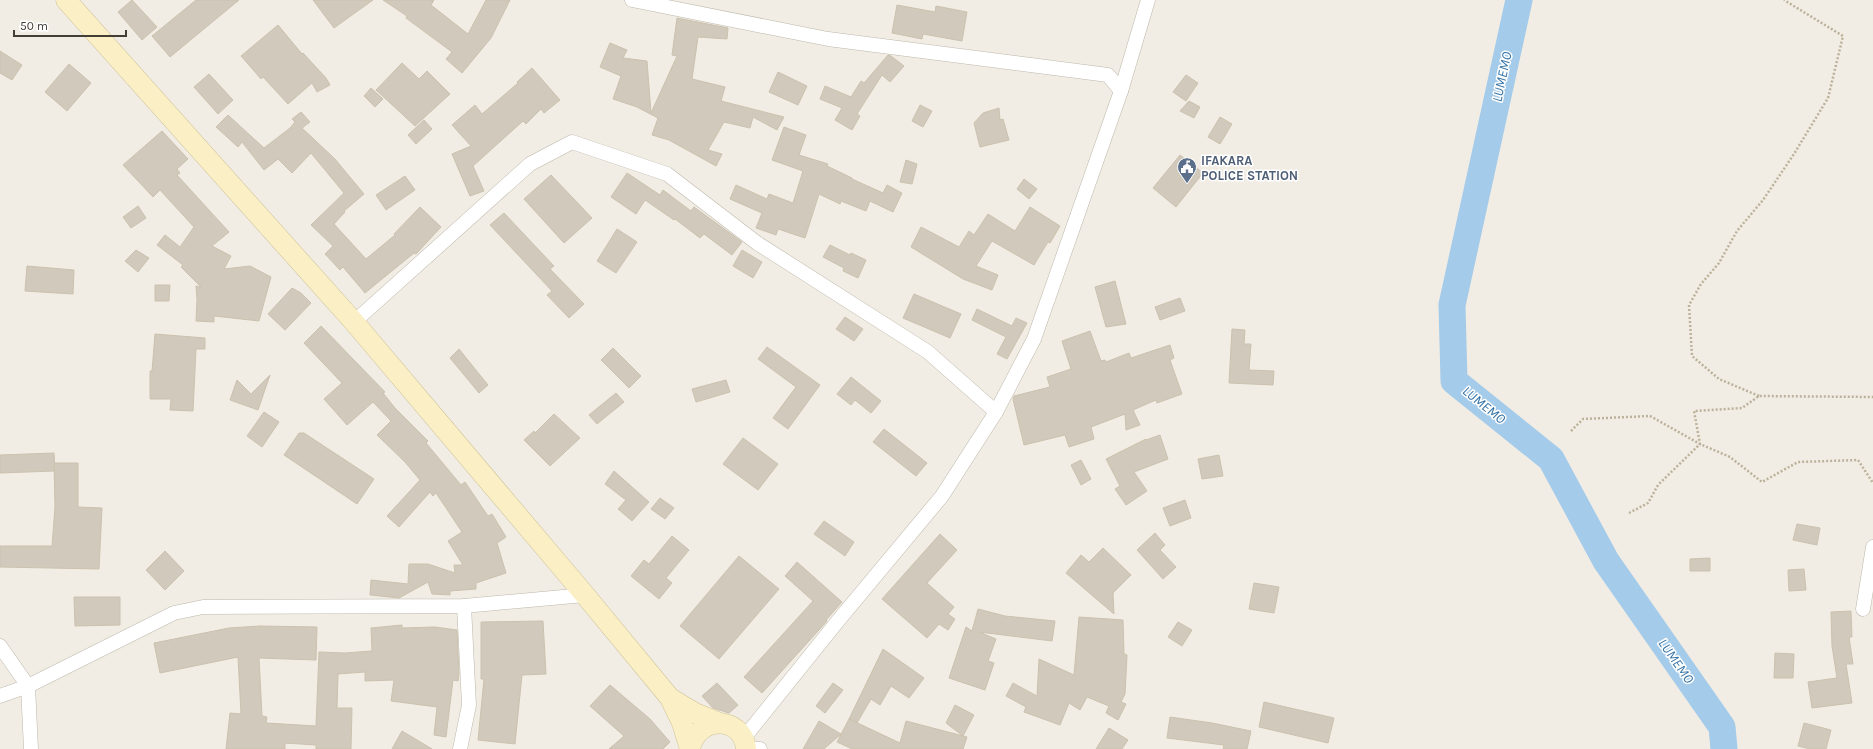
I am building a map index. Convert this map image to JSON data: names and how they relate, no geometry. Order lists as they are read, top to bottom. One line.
{"water":["LUMEMO"],"places":{"public building":["IFAKARA POLICE STATION"]},"scale_bar":"50 m"}
